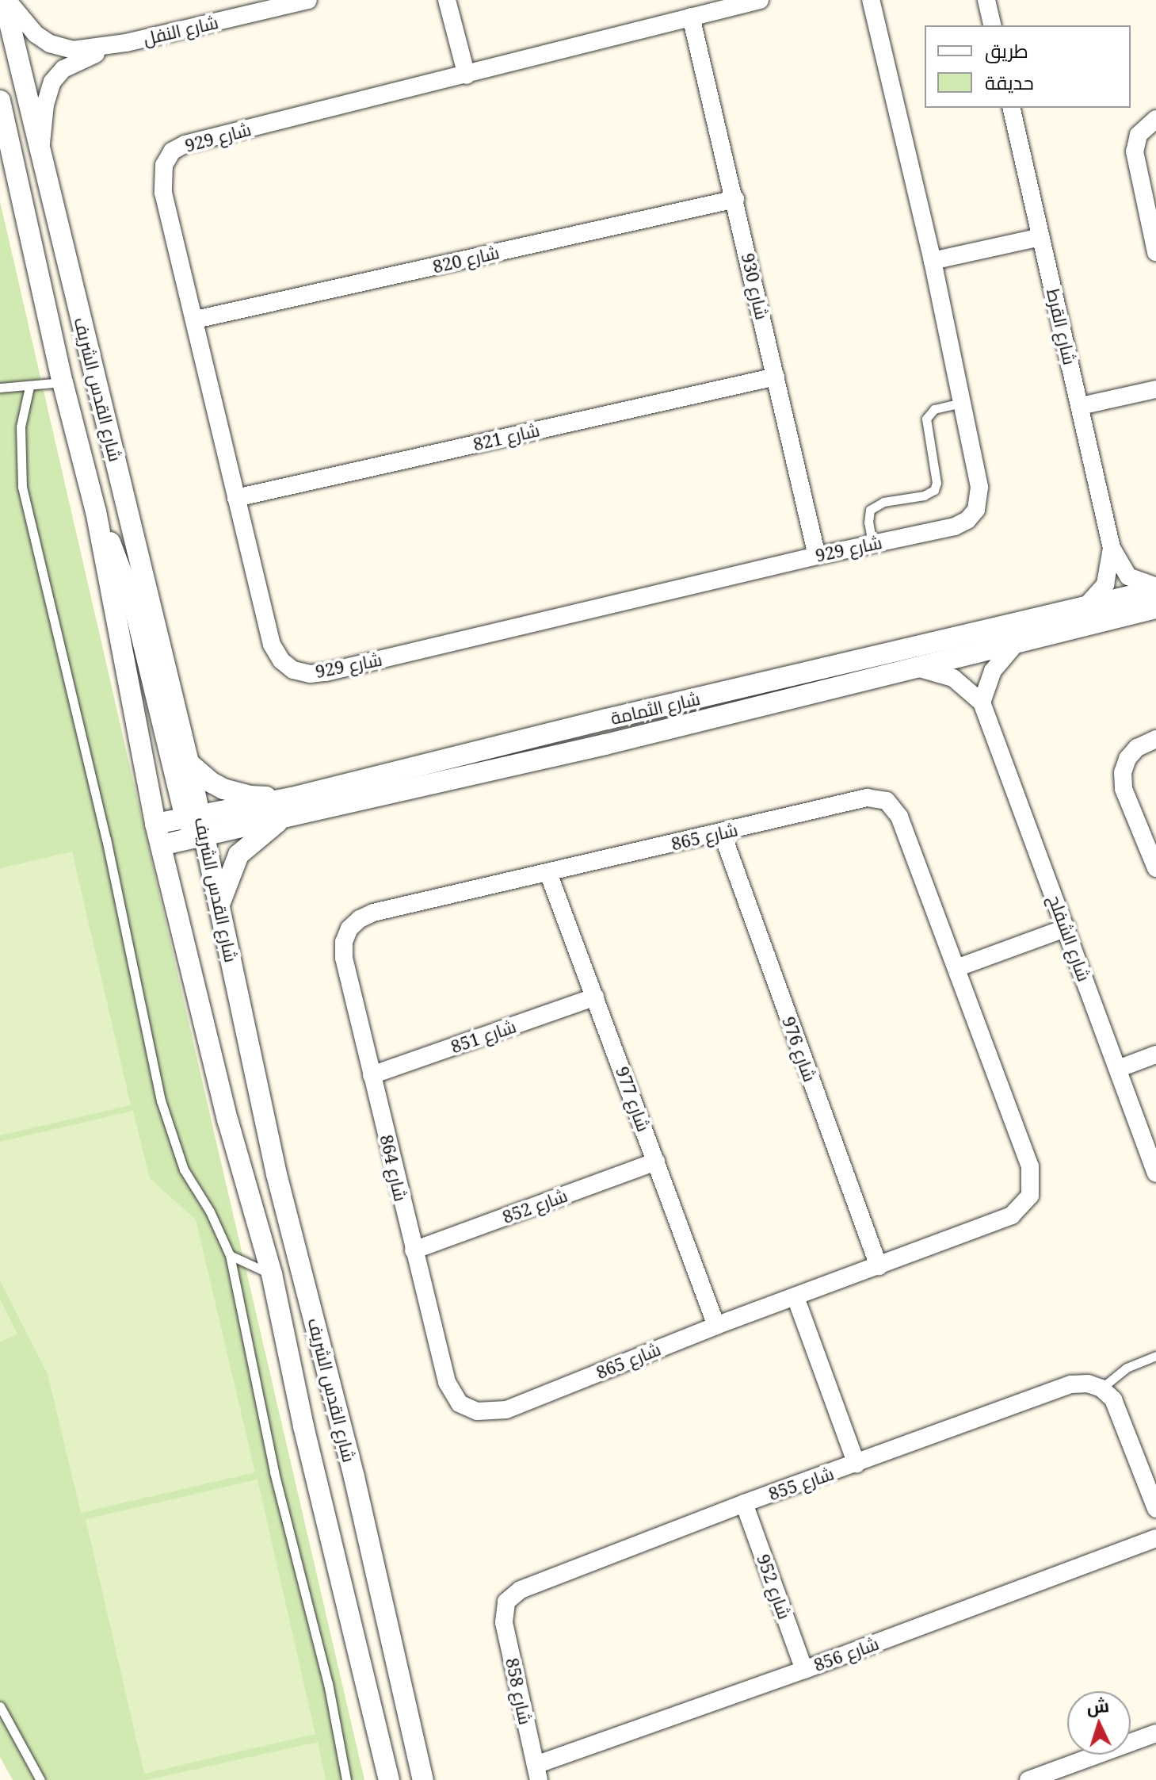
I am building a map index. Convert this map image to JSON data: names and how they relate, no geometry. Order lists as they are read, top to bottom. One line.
{"streets":{"street":["شارع النفل","شارع 929","شارع 820","شارع 930","شارع القرط","شارع القدس الشريف","شارع 821","شارع الثمامة","شارع 865","شارع الشفلح","شارع 851","شارع 976","شارع 977","شارع 864","شارع 852","شارع 855","شارع 952","شارع 856","شارع 858"]},"crossings":[["شارع النفل","شارع القدس الشريف"],["شارع 929","شارع 820"],["شارع 929","شارع 930"],["شارع 929","شارع 821"],["شارع 820","شارع 930"],["شارع 930","شارع 821"],["شارع القرط","شارع الثمامة"],["شارع القدس الشريف","شارع الثمامة"],["شارع الثمامة","شارع الشفلح"],["شارع 865","شارع 976"],["شارع 865","شارع 977"],["شارع 865","شارع 864"],["شارع 851","شارع 977"],["شارع 851","شارع 864"],["شارع 977","شارع 852"],["شارع 864","شارع 852"],["شارع 855","شارع 952"],["شارع 855","شارع 858"],["شارع 952","شارع 856"],["شارع 856","شارع 858"]],"legend":["طريق","حديقة"],"north":"top"}
